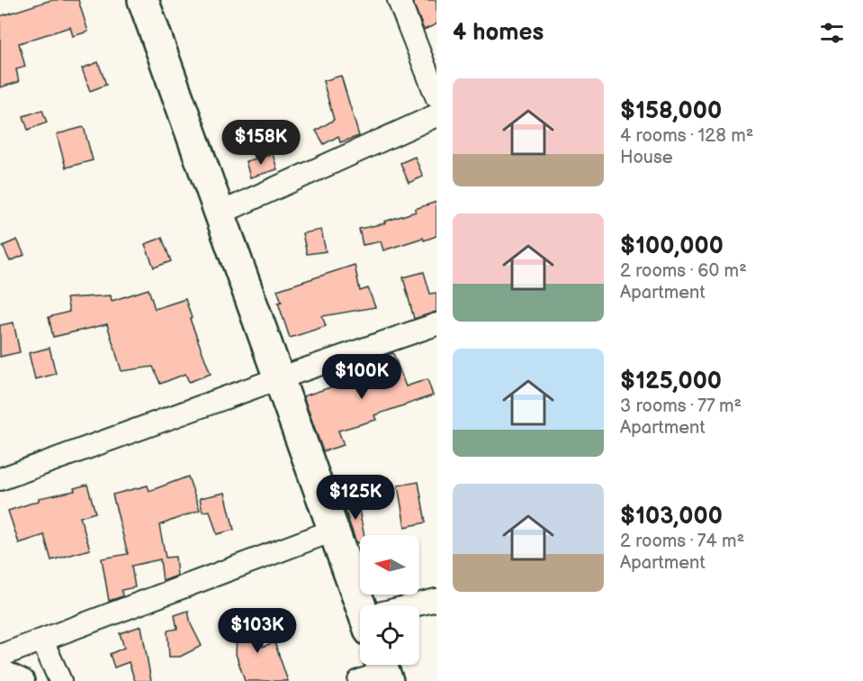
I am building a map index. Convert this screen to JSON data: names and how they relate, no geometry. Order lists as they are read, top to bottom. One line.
{"north":"left","page":{"heading":"4 homes","list":[{"name":"$158,000","note":"4 rooms · 128 m² · House"},{"name":"$100,000","note":"2 rooms · 60 m² · Apartment"},{"name":"$125,000","note":"3 rooms · 77 m² · Apartment"},{"name":"$103,000","note":"2 rooms · 74 m² · Apartment"}],"price":["$158K","$100K","$125K","$103K"]}}
